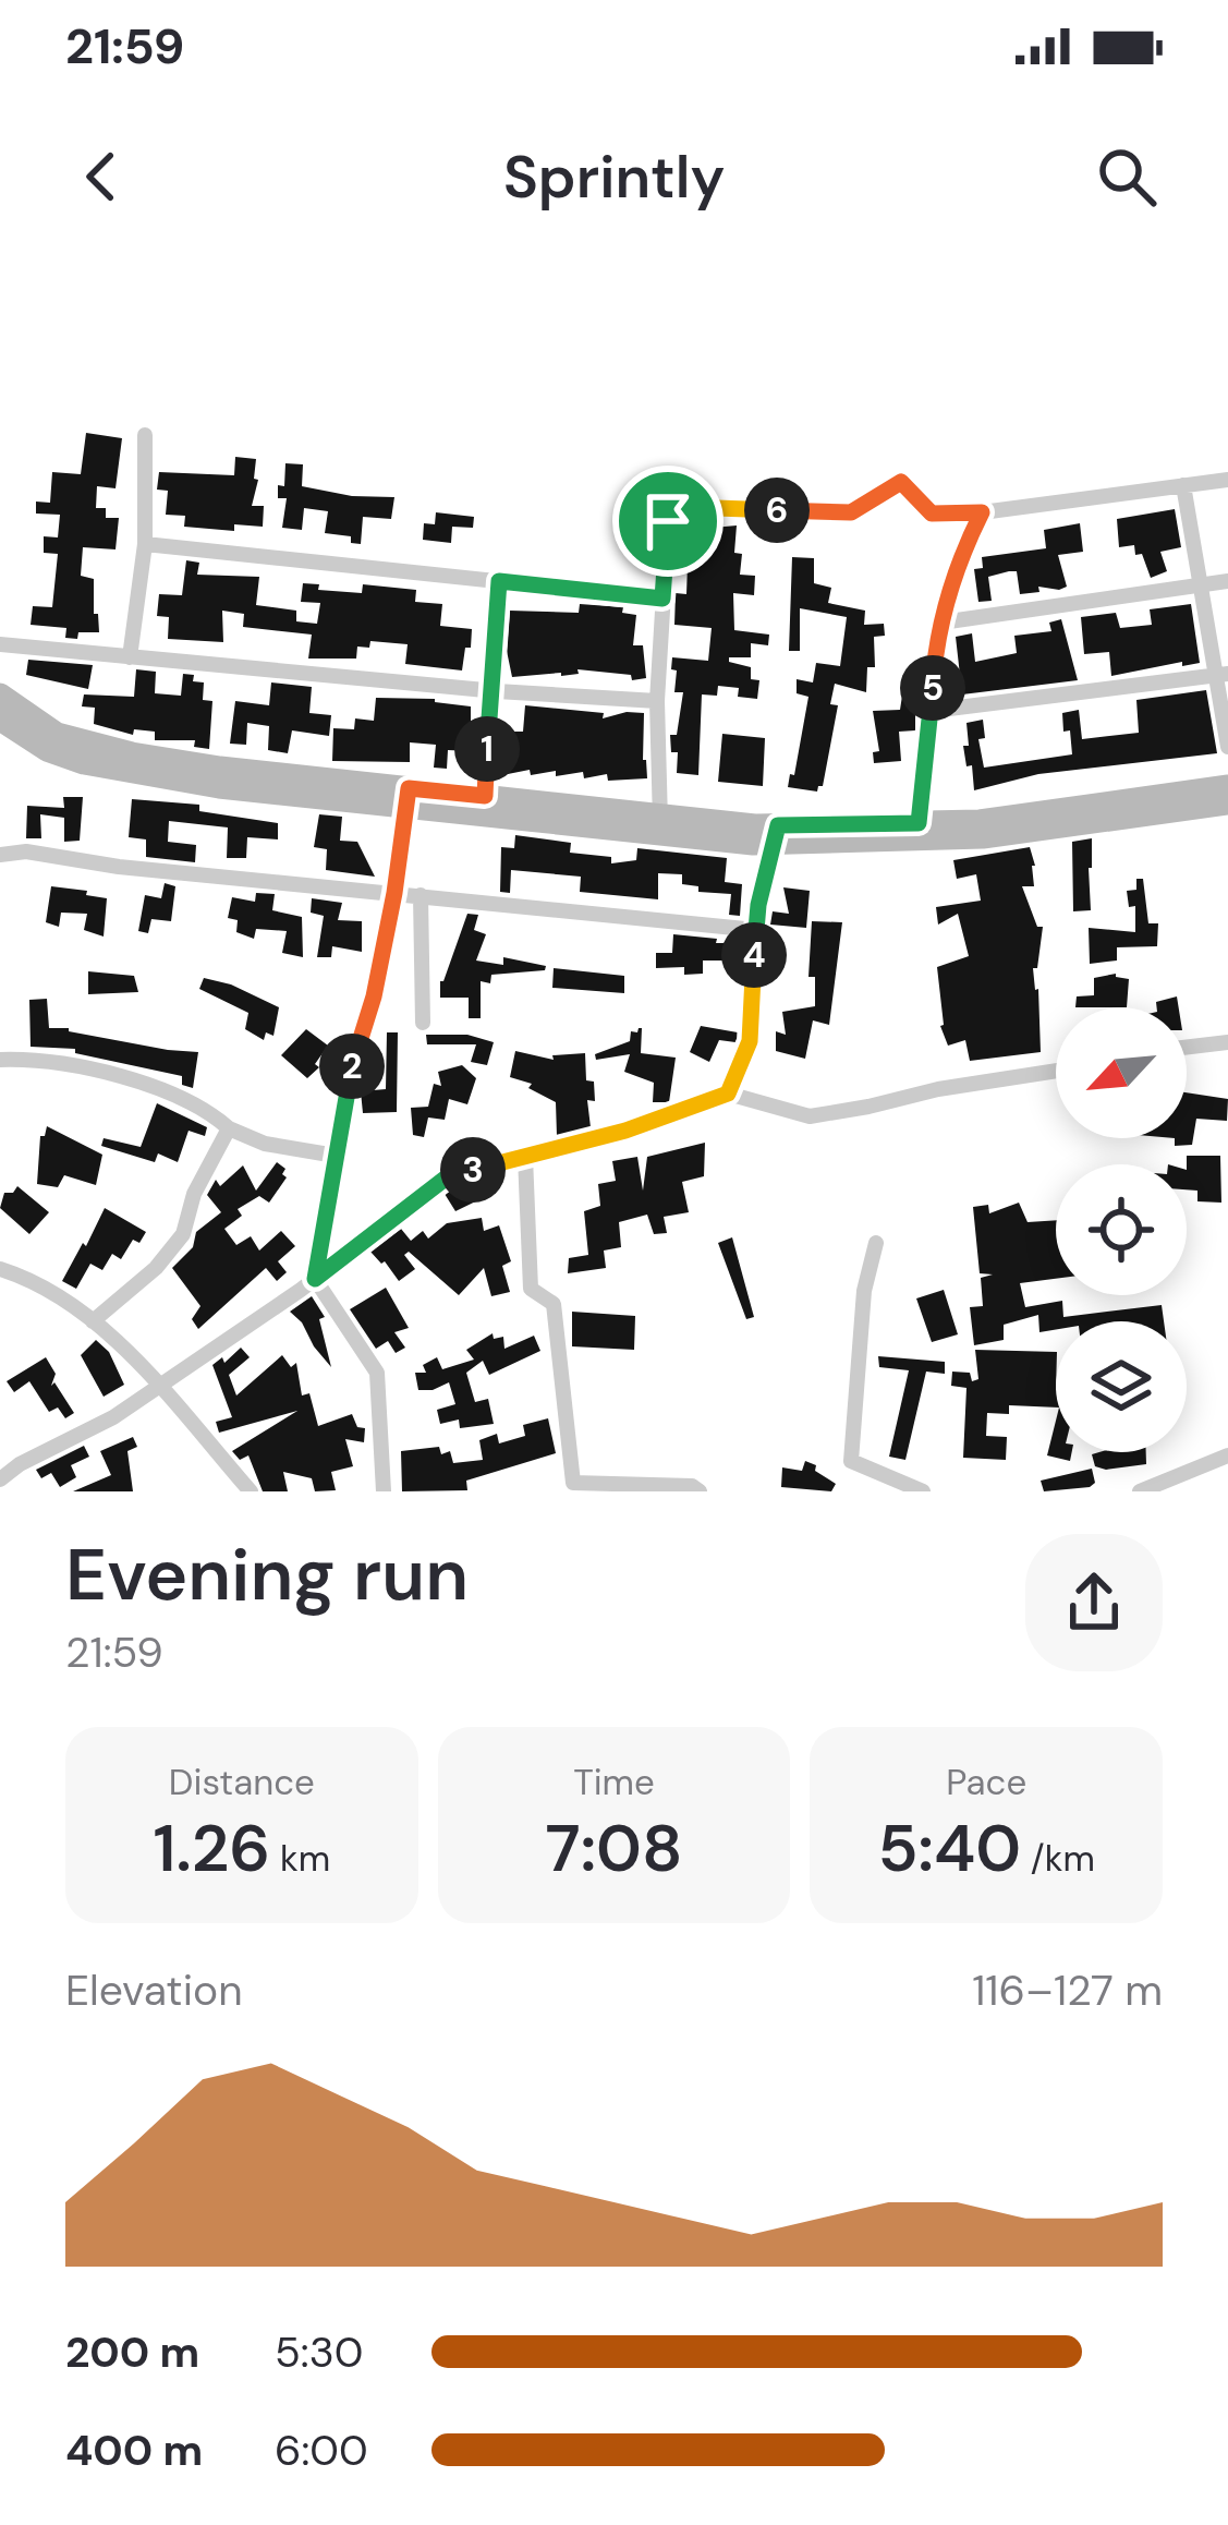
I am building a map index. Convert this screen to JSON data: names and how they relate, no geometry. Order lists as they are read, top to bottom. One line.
{"north":"bottom left","page":{"status":"21:59","header":"Sprintly","pins":["6","5","1","4","2","3"],"heading":["Evening run","21:59"],"stats":[["Distance","1.26 km"],["Time","7:08"],["Pace","5:40 /km"]],"chart":["Elevation","116–127 m"],"list":[{"name":"200 m","note":"5:30"},{"name":"400 m","note":"6:00"}]}}
